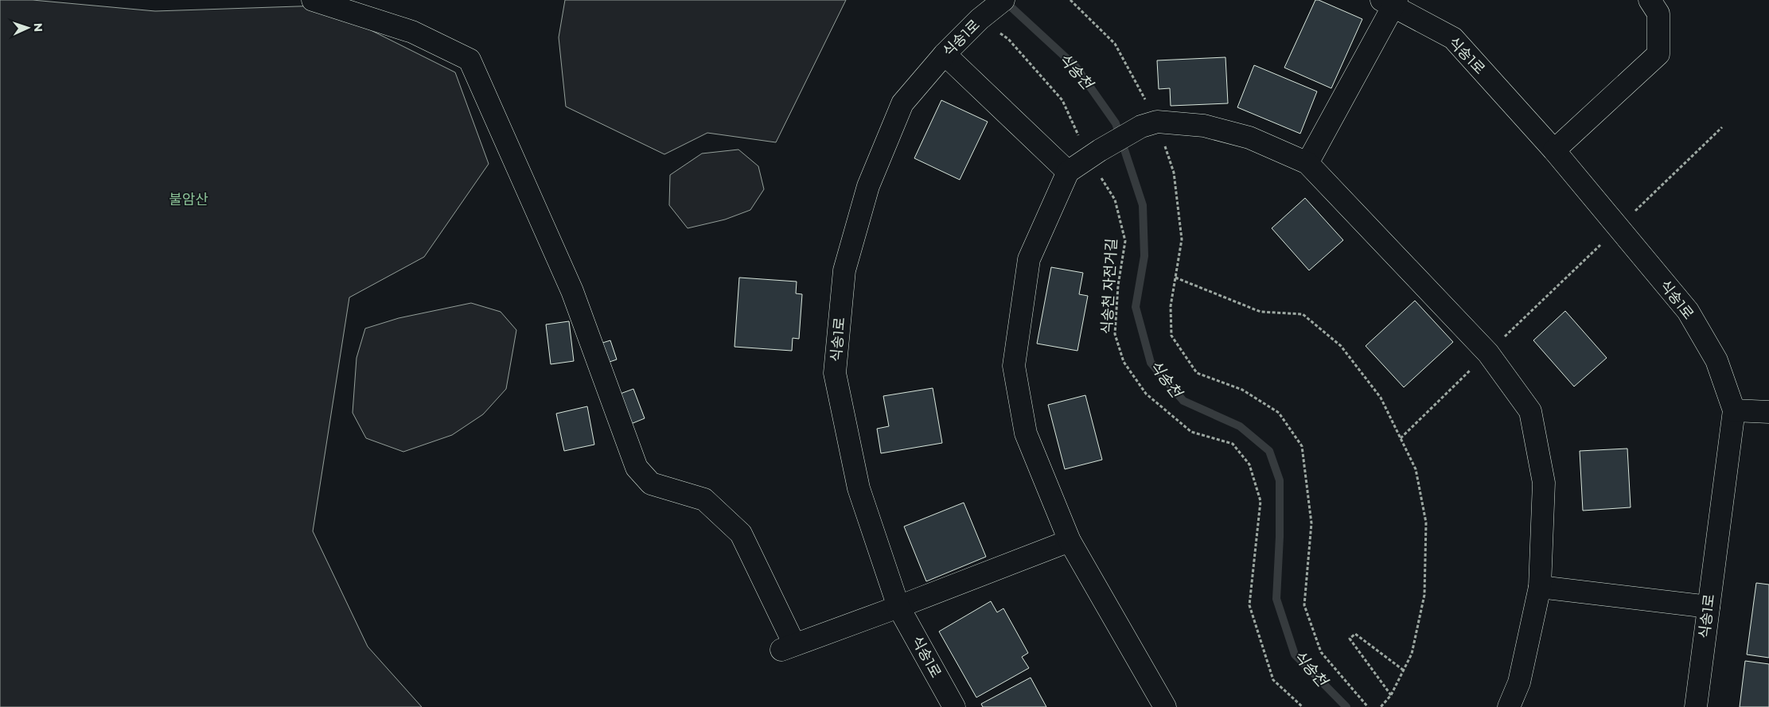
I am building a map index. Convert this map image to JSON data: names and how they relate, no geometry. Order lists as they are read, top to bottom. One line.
{"streets":{"street":["식송1로"],"path":["식송천 자전거길"]},"crossings":[["식송1로","식송천 자전거길"]],"water":["식송천"],"parks":["불암산"],"north":"right"}
